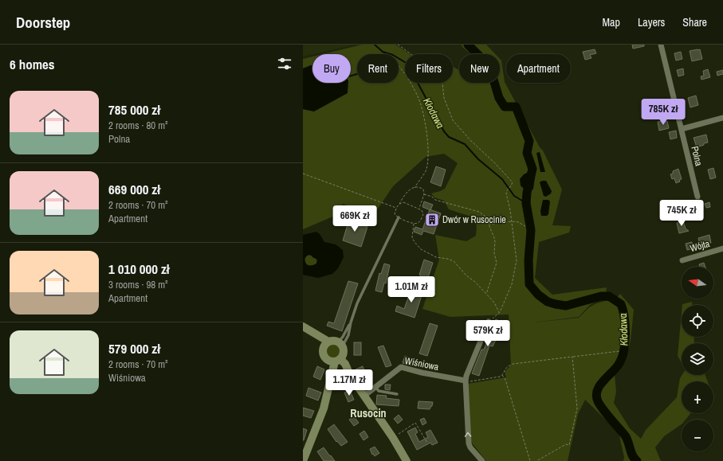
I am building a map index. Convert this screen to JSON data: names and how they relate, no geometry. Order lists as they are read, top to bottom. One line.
{"streets":{"street":["Polna","Wójta","Wiśniowa"]},"districts":["Rusocin"],"water":["Kłodawa"],"places":{"building":["Dwór w Rusocinie"]},"north":"left","page":{"header":"Doorstep","nav":["Map","Layers","Share"],"heading":"6 homes","chip":["Buy","Rent","Filters","New","Apartment"],"list":[{"name":"785 000 zł","note":"2 rooms · 80 m² · Polna"},{"name":"669 000 zł","note":"2 rooms · 70 m² · Apartment"},{"name":"1 010 000 zł","note":"3 rooms · 98 m² · Apartment"},{"name":"579 000 zł","note":"2 rooms · 70 m² · Wiśniowa"}],"price":["785K zł","745K zł","669K zł","1.01M zł","579K zł","1.17M zł"],"map_buttons":["+","−"]}}
